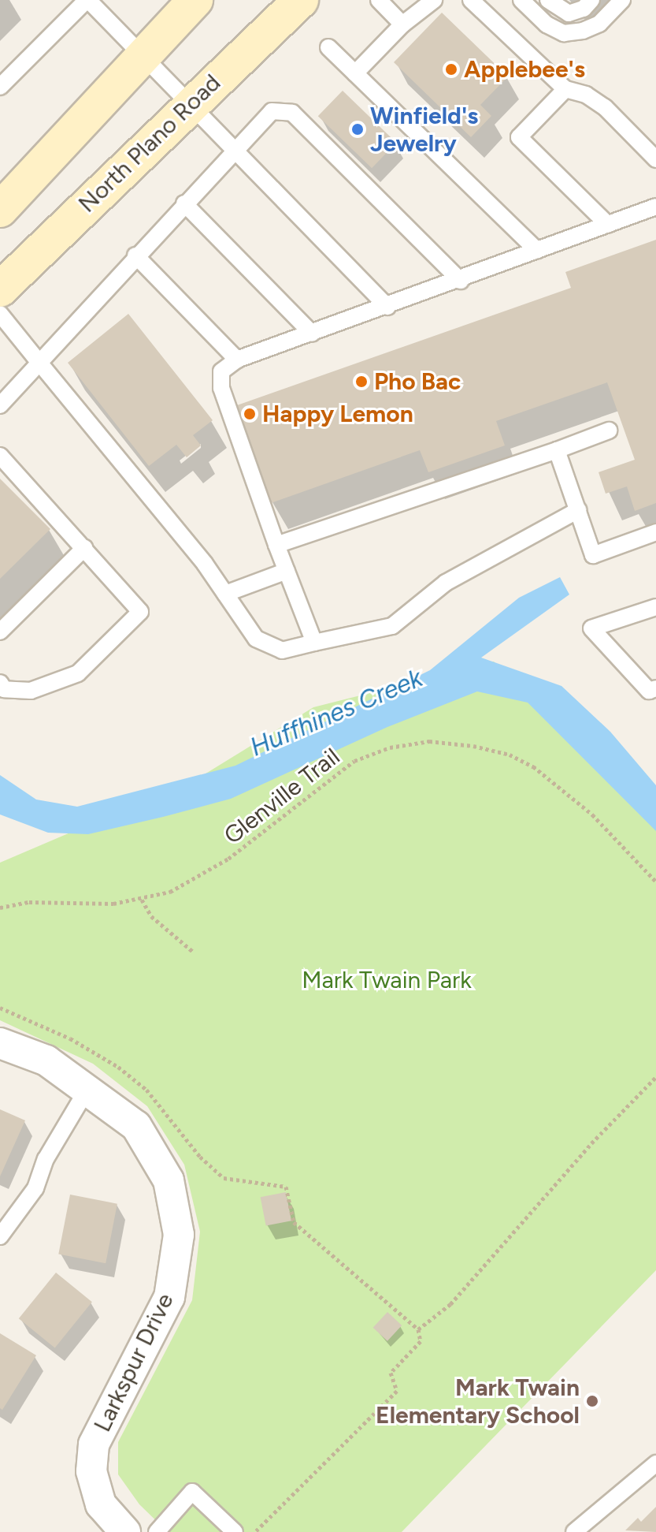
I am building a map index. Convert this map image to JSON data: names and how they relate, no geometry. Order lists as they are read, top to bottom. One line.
{"streets":{"main road":["North Plano Road"],"street":["Larkspur Drive"],"path":["Glenville Trail"]},"water":["Huffhines Creek"],"parks":["Mark Twain Park"],"places":["Applebee's","Winfield's Jewelry","Pho Bac","Happy Lemon","Mark Twain Elementary School"]}
